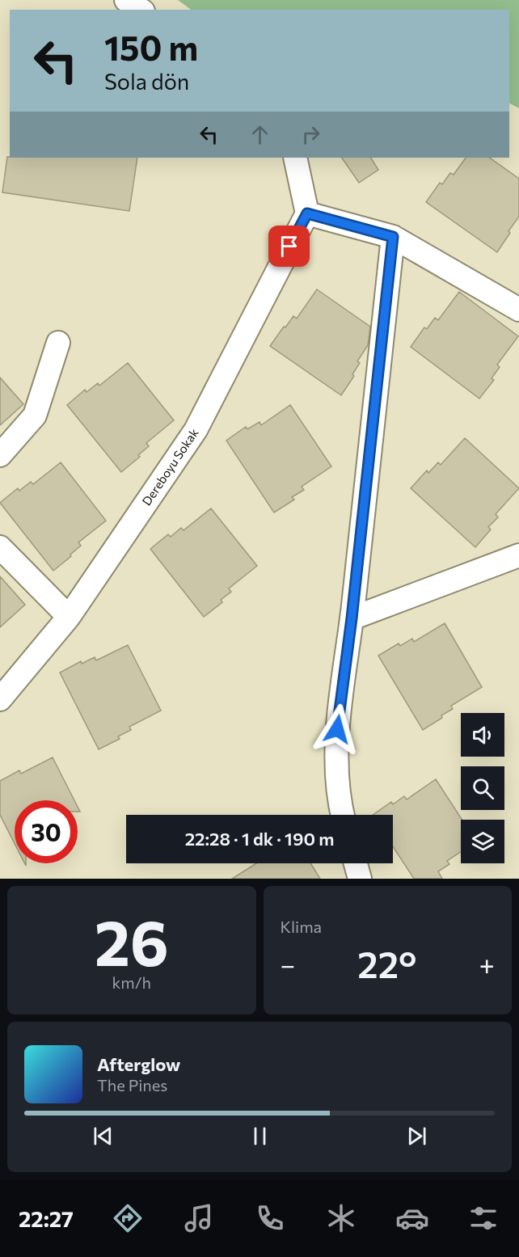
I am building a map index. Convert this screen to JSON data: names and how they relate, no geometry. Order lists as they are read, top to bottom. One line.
{"streets":{"street":["Dereboyu Sokak"]},"page":{"turn":["150 m","Sola dön"],"limit":"30","trip":"22:28 · 1 dk · 190 m","tile":[["26","km/h"],"Klima"],"heat":["−","22°","+"],"song":["Afterglow","The Pines"],"tabs":"22:27"}}
